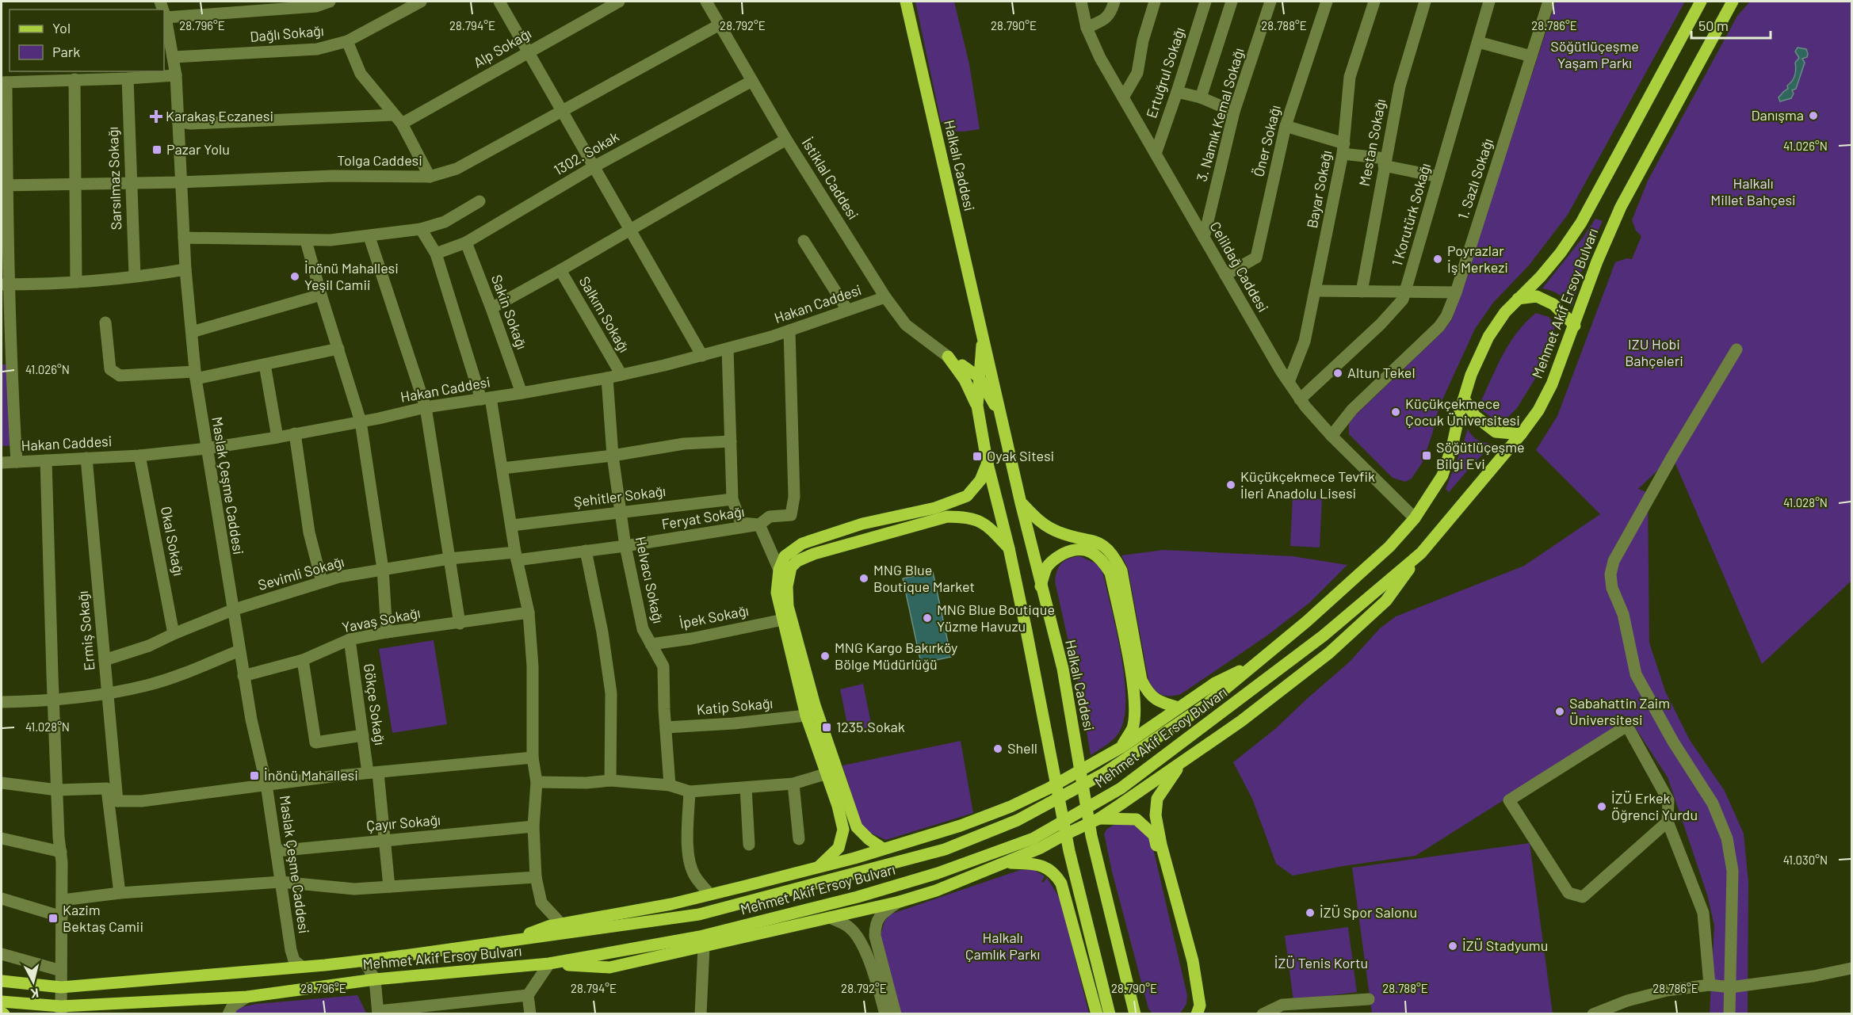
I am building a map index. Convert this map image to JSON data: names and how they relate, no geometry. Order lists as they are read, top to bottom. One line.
{"streets":{"main road":["Halkalı Caddesi","Mehmet Akif Ersoy Bulvarı"],"street":["Dağlı Sokağı","Alp Sokağı","Ertuğrul Sokağı","3. Namık Kemal Sokağı","Öner Sokağı","Mestan Sokağı","1302. Sokak","Tolga Caddesi","Sarsılmaz Sokağı","İstiklal Caddesi","1. Sazlı Sokağı","Bayar Sokağı","1 Korutürk Sokağı","Celildağ Caddesi","Hakan Caddesi","Sakin Sokağı","Salkım Sokağı","Maslak Çeşme Caddesi","Şehitler Sokağı","Feryat Sokağı","Okal Sokağı","Sevimli Sokağı","Helvacı Sokağı","İpek Sokağı","Yavaş Sokağı","Ermiş Sokağı","Gökçe Sokağı","Katip Sokağı","Çayır Sokağı"]},"crossings":[["Dağlı Sokağı","Maslak Çeşme Caddesi"],["Alp Sokağı","Maslak Çeşme Caddesi"],["Ertuğrul Sokağı","Celildağ Caddesi"],["3. Namık Kemal Sokağı","Celildağ Caddesi"],["Öner Sokağı","Celildağ Caddesi"],["1302. Sokak","İstiklal Caddesi"],["1302. Sokak","Sakin Sokağı"],["Tolga Caddesi","Sarsılmaz Sokağı"],["Tolga Caddesi","İstiklal Caddesi"],["Tolga Caddesi","Maslak Çeşme Caddesi"],["İstiklal Caddesi","Hakan Caddesi"],["1. Sazlı Sokağı","Celildağ Caddesi"],["Bayar Sokağı","Celildağ Caddesi"],["1 Korutürk Sokağı","Celildağ Caddesi"],["Celildağ Caddesi","Mehmet Akif Ersoy Bulvarı"],["Mehmet Akif Ersoy Bulvarı","Maslak Çeşme Caddesi"],["Hakan Caddesi","Sakin Sokağı"],["Hakan Caddesi","Salkım Sokağı"],["Hakan Caddesi","Maslak Çeşme Caddesi"],["Hakan Caddesi","Okal Sokağı"],["Hakan Caddesi","Helvacı Sokağı"],["Hakan Caddesi","Ermiş Sokağı"],["Maslak Çeşme Caddesi","Sevimli Sokağı"],["Maslak Çeşme Caddesi","Yavaş Sokağı"],["Maslak Çeşme Caddesi","Çayır Sokağı"],["Şehitler Sokağı","Helvacı Sokağı"],["Feryat Sokağı","Sevimli Sokağı"],["Feryat Sokağı","Helvacı Sokağı"],["Okal Sokağı","Sevimli Sokağı"],["Sevimli Sokağı","Ermiş Sokağı"],["Helvacı Sokağı","İpek Sokağı"],["Helvacı Sokağı","Katip Sokağı"],["Yavaş Sokağı","Gökçe Sokağı"],["Gökçe Sokağı","Çayır Sokağı"]],"parks":["Söğütlüçeşme Yaşam Parkı","Halkalı Millet Bahçesi","IZU Hobi Bahçeleri","Halkalı Çamlık Parkı","İZÜ Tenis Kortu"],"places":{"other":["Danışma","Poyrazlar İş Merkezi","İnönü Mahallesi Yeşil Camii","Altun Tekel","Küçükçekmece Çocuk Üniversitesi","Küçükçekmece Tevfik İleri Anadolu Lisesi","MNG Blue Boutique Market","MNG Blue Boutique Yüzme Havuzu","MNG Kargo Bakırköy Bölge Müdürlüğü","Sabahattin Zaim Üniversitesi","Shell","İZÜ Erkek Öğrenci Yurdu","İZÜ Spor Salonu","İZÜ Stadyumu"],"health":["Karakaş Eczanesi"],"transit":["Pazar Yolu","Söğütlüçeşme Bilgi Evi","Oyak Sitesi","1235.Sokak","İnönü Mahallesi","Kazim Bektaş Camii"]},"legend":["Yol","Park"],"scale_bar":"50 m","north":"bottom","coordinates":["28.796°E","28.794°E","28.792°E","28.790°E","28.788°E","28.786°E","41.026°N","41.028°N","41.030°N"]}
